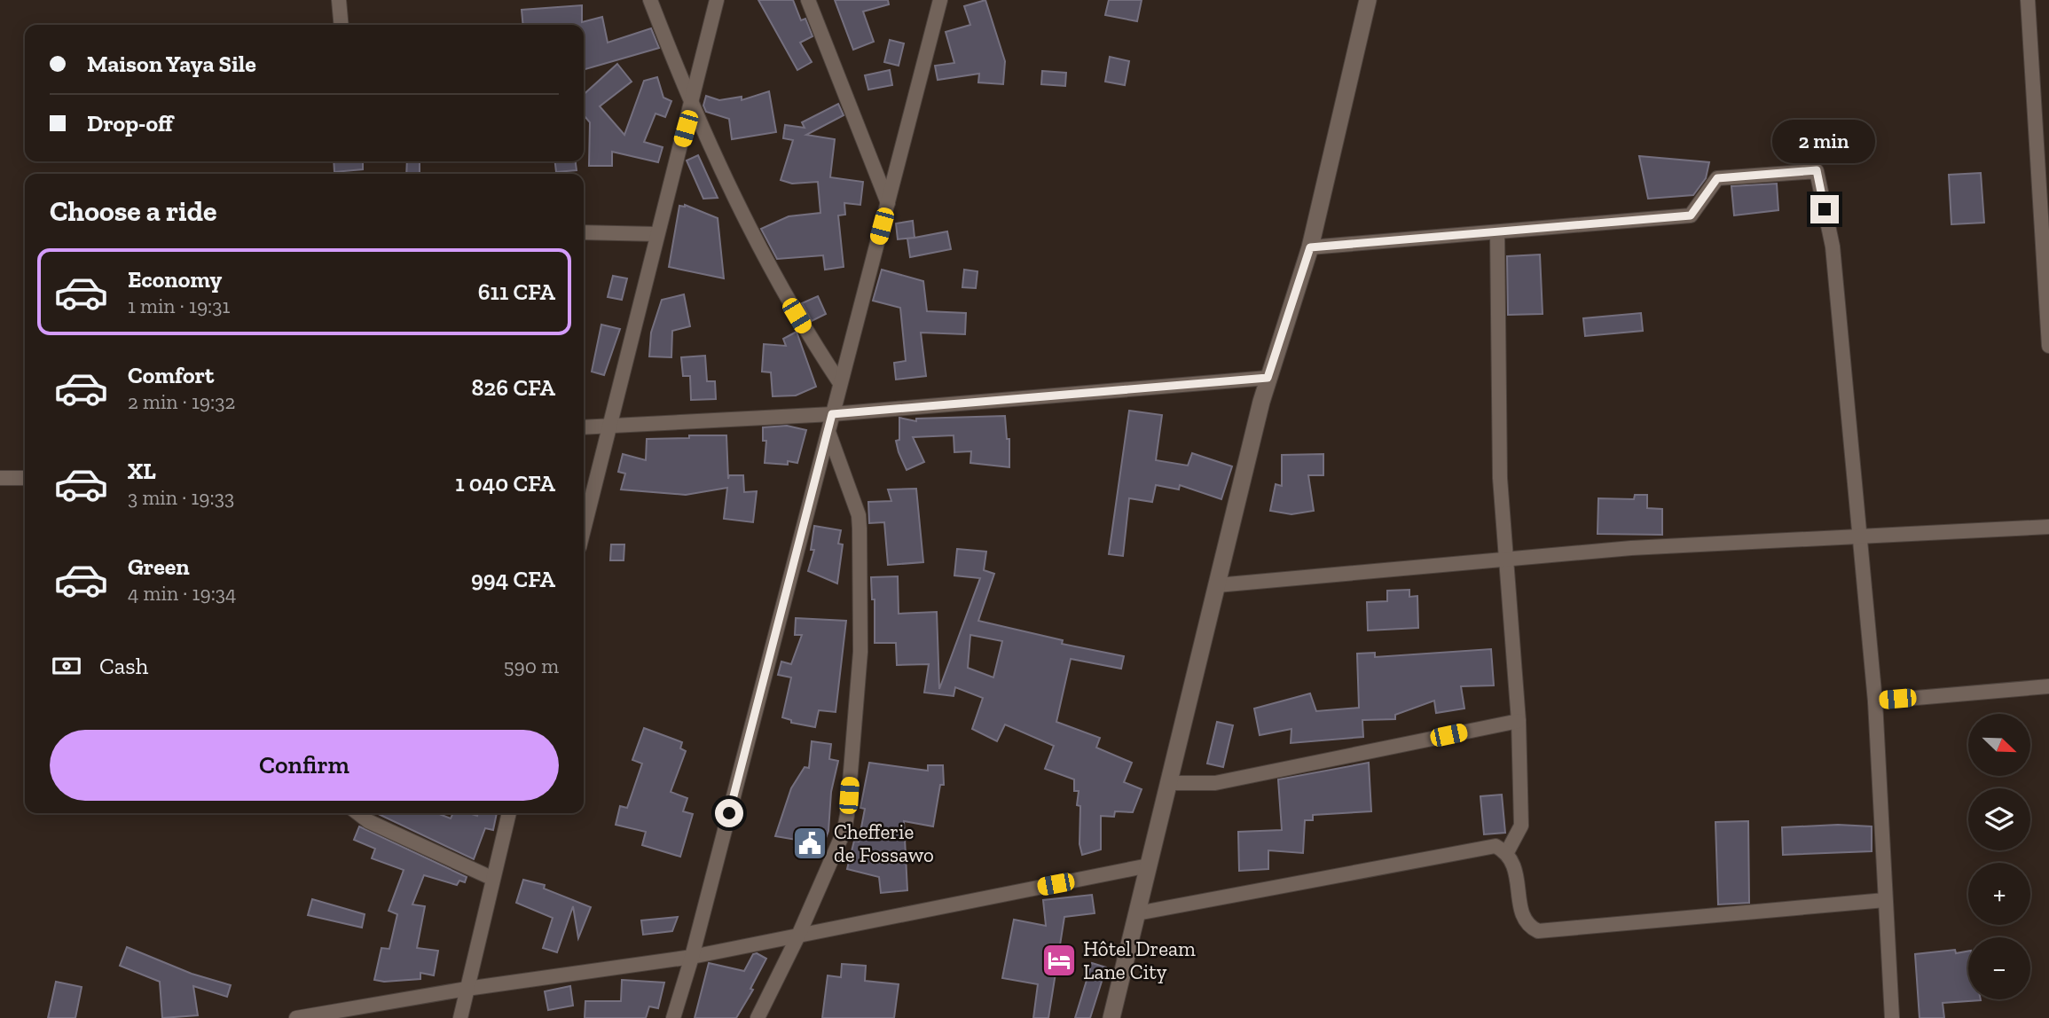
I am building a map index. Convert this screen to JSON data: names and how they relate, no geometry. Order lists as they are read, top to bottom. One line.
{"places":{"public building":["Chefferie de Fossawo"],"hotel":["Hôtel Dream Lane City"]},"north":"bottom right","page":{"banner":["Maison Yaya Sile","Drop-off"],"bubble":"2 min","heading":"Choose a ride","list":[{"name":"Economy","note":"1 min · 19:31","value":"611 CFA"},{"name":"Comfort","note":"2 min · 19:32","value":"826 CFA"},{"name":"XL","note":"3 min · 19:33","value":"1 040 CFA"},{"name":"Green","note":"4 min · 19:34","value":"994 CFA"}],"pay":["Cash","590 m"],"map_buttons":["+","−"],"buttons":"Confirm"}}
